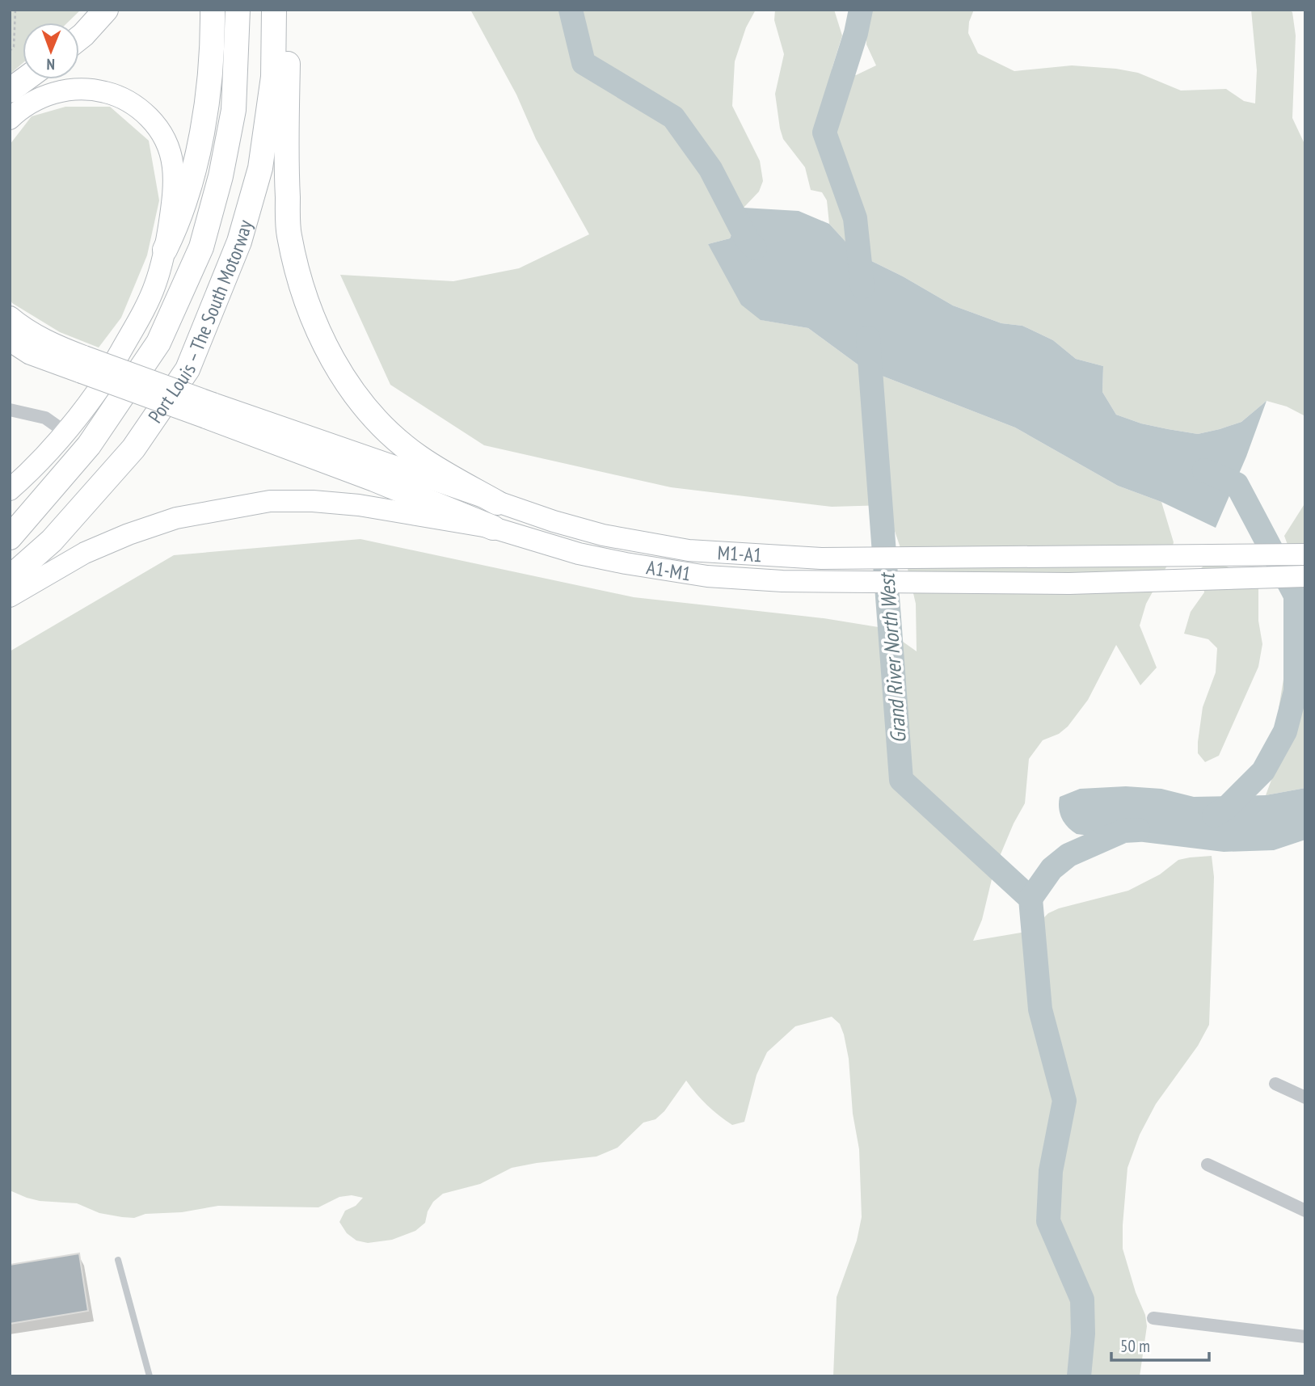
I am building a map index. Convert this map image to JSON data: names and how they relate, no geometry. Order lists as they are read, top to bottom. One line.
{"streets":{"highway":["Port Louis – The South Motorway"],"main road":["M1-A1","A1-M1"]},"water":["Grand River North West"],"scale_bar":"50 m","north":"bottom"}
